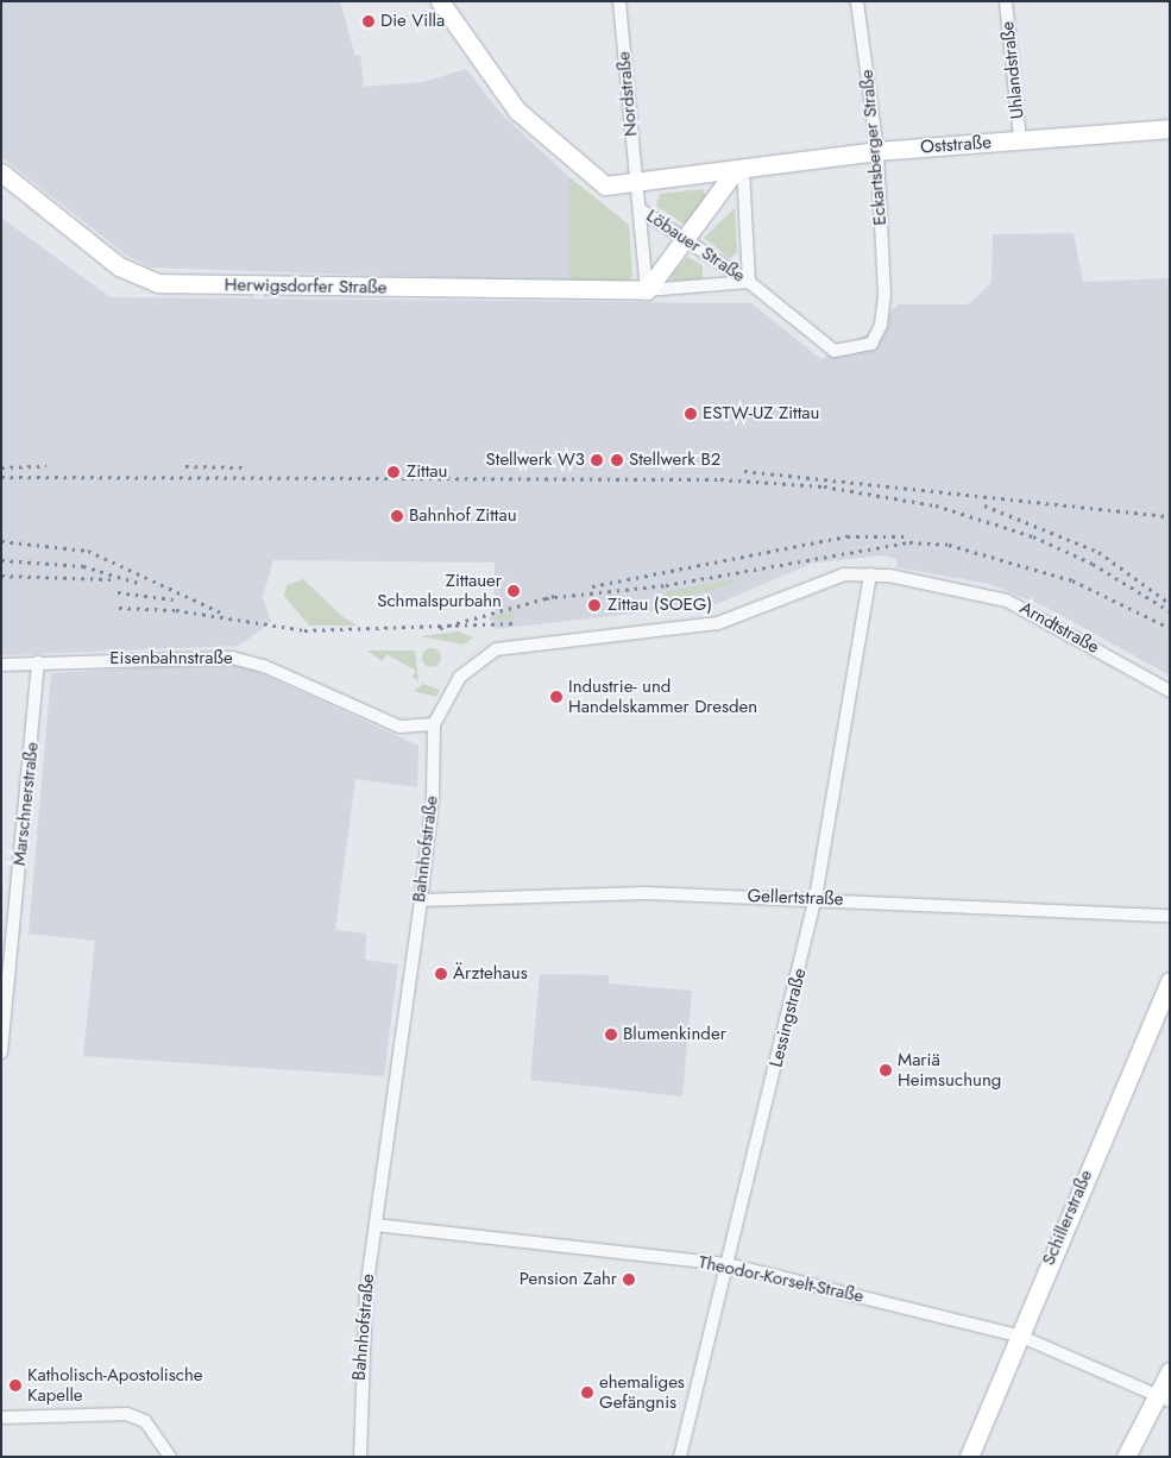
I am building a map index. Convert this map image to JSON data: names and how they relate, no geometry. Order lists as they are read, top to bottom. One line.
{"streets":{"main road":["Oststraße","Löbauer Straße","Herwigsdorfer Straße","Schillerstraße"],"street":["Uhlandstraße","Nordstraße","Eckartsberger Straße","Arndtstraße","Eisenbahnstraße","Marschnerstraße","Bahnhofstraße","Gellertstraße","Lessingstraße","Theodor-Korselt-Straße"]},"crossings":[["Uhlandstraße","Oststraße"],["Nordstraße","Oststraße"],["Nordstraße","Löbauer Straße"],["Oststraße","Eckartsberger Straße"],["Oststraße","Löbauer Straße"],["Eckartsberger Straße","Löbauer Straße"],["Arndtstraße","Bahnhofstraße"],["Arndtstraße","Lessingstraße"],["Eisenbahnstraße","Marschnerstraße"],["Eisenbahnstraße","Bahnhofstraße"],["Bahnhofstraße","Gellertstraße"],["Bahnhofstraße","Lessingstraße"],["Bahnhofstraße","Theodor-Korselt-Straße"],["Gellertstraße","Lessingstraße"],["Lessingstraße","Theodor-Korselt-Straße"],["Schillerstraße","Theodor-Korselt-Straße"]],"places":["Die Villa","ESTW-UZ Zittau","Stellwerk W3","Stellwerk B2","Zittau","Bahnhof Zittau","Zittauer Schmalspurbahn","Zittau (SOEG)","Industrie- und Handelskammer Dresden","Ärztehaus","Blumenkinder","Mariä Heimsuchung","Pension Zahr","Katholisch-Apostolische Kapelle","ehemaliges Gefängnis"]}
